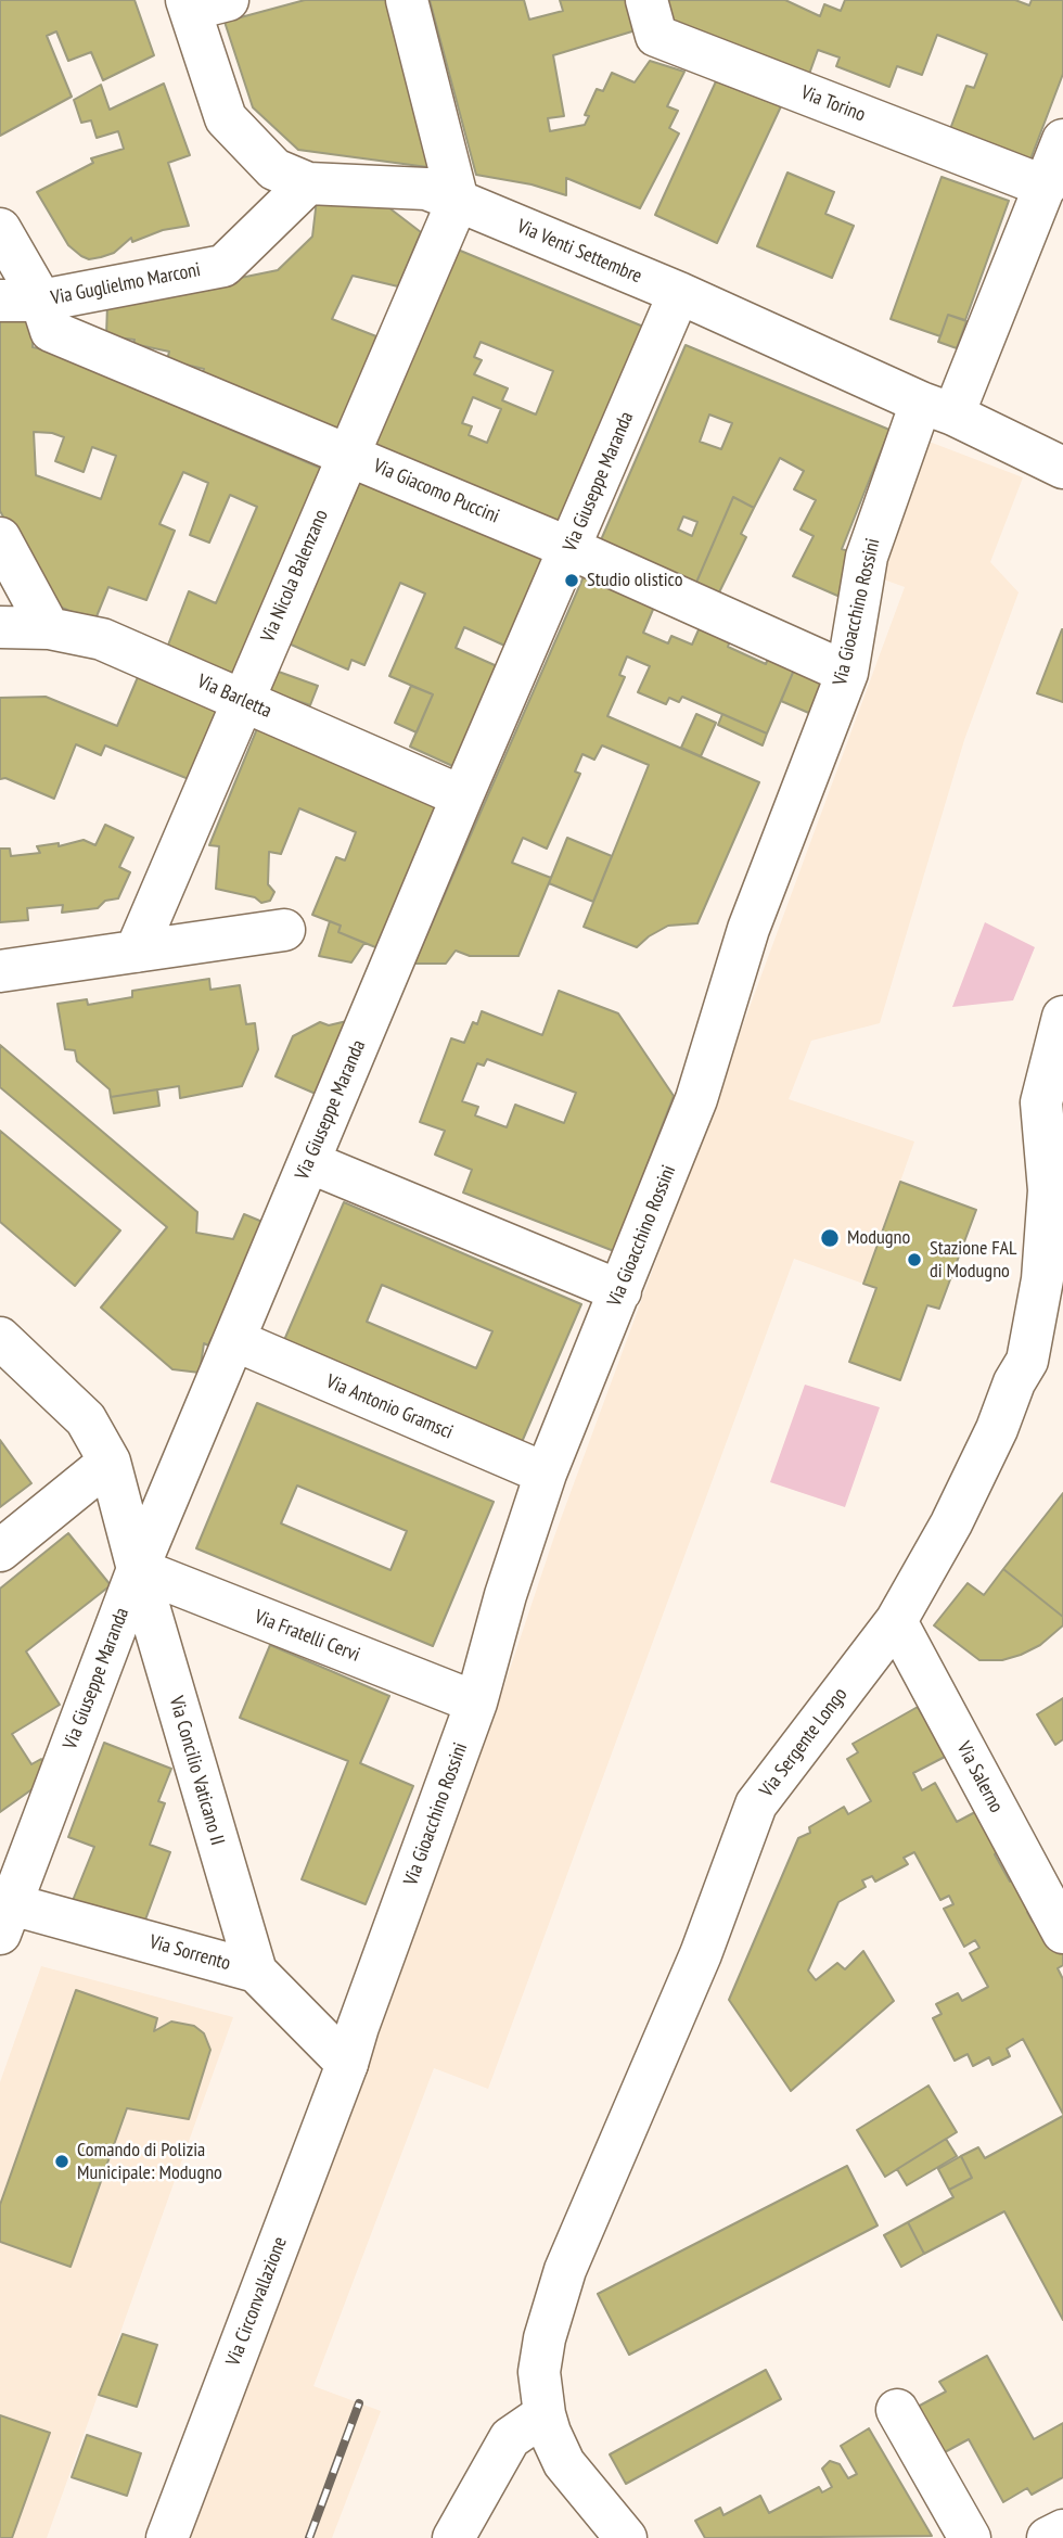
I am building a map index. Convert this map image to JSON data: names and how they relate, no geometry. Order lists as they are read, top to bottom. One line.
{"streets":{"street":["Via Torino","Via Venti Settembre","Via Guglielmo Marconi","Via Giuseppe Maranda","Via Giacomo Puccini","Via Nicola Balenzano","Via Gioacchino Rossini","Via Barletta","Via Antonio Gramsci","Via Fratelli Cervi","Via Sergente Longo","Via Concilio Vaticano II","Via Salerno","Via Sorrento","Via Circonvallazione"]},"crossings":[["Via Torino","Via Gioacchino Rossini"],["Via Venti Settembre","Via Guglielmo Marconi"],["Via Venti Settembre","Via Giuseppe Maranda"],["Via Venti Settembre","Via Nicola Balenzano"],["Via Venti Settembre","Via Gioacchino Rossini"],["Via Guglielmo Marconi","Via Giacomo Puccini"],["Via Giuseppe Maranda","Via Giacomo Puccini"],["Via Giuseppe Maranda","Via Barletta"],["Via Giuseppe Maranda","Via Antonio Gramsci"],["Via Giuseppe Maranda","Via Fratelli Cervi"],["Via Giuseppe Maranda","Via Concilio Vaticano II"],["Via Giuseppe Maranda","Via Sorrento"],["Via Giacomo Puccini","Via Nicola Balenzano"],["Via Giacomo Puccini","Via Gioacchino Rossini"],["Via Nicola Balenzano","Via Barletta"],["Via Gioacchino Rossini","Via Antonio Gramsci"],["Via Gioacchino Rossini","Via Fratelli Cervi"],["Via Gioacchino Rossini","Via Sorrento"],["Via Gioacchino Rossini","Via Circonvallazione"],["Via Fratelli Cervi","Via Concilio Vaticano II"],["Via Sergente Longo","Via Salerno"],["Via Concilio Vaticano II","Via Sorrento"],["Via Sorrento","Via Circonvallazione"]],"places":["Studio olistico","Modugno","Stazione FAL di Modugno","Comando di Polizia Municipale: Modugno"]}
